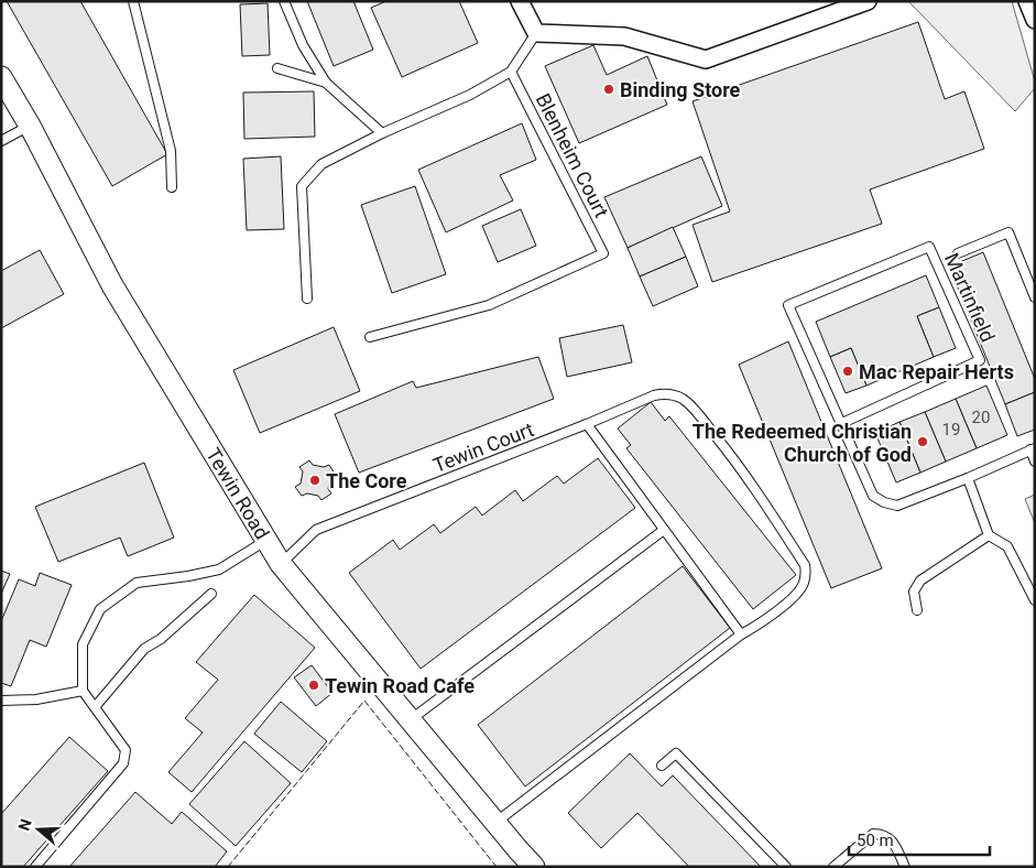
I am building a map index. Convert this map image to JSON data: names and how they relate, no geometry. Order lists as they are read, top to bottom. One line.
{"streets":{"street":["Tewin Road"],"lane":["Blenheim Court","Martinfield","Tewin Court"]},"crossings":[["Tewin Court","Tewin Road"]],"places":["Binding Store","Mac Repair Herts","The Redeemed Christian Church of God","The Core","Tewin Road Cafe"],"house_numbers":["20","19"],"scale_bar":"50 m","north":"left"}
